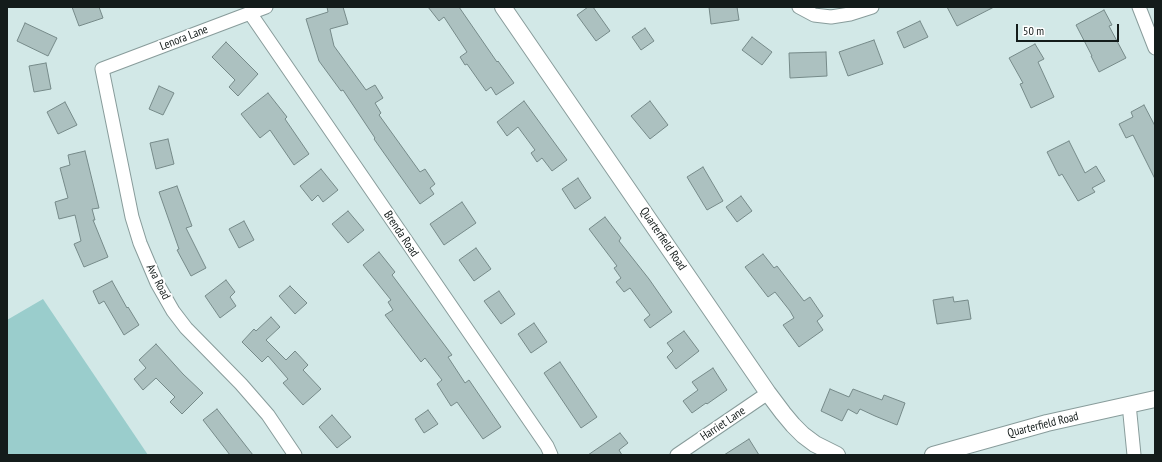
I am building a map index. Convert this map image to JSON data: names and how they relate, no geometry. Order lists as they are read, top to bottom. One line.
{"streets":{"street":["Lenora Lane","Brenda Road","Quarterfield Road","Ava Road","Harriet Lane"]},"crossings":[["Lenora Lane","Brenda Road"],["Lenora Lane","Ava Road"],["Quarterfield Road","Harriet Lane"]],"scale_bar":"50 m"}
